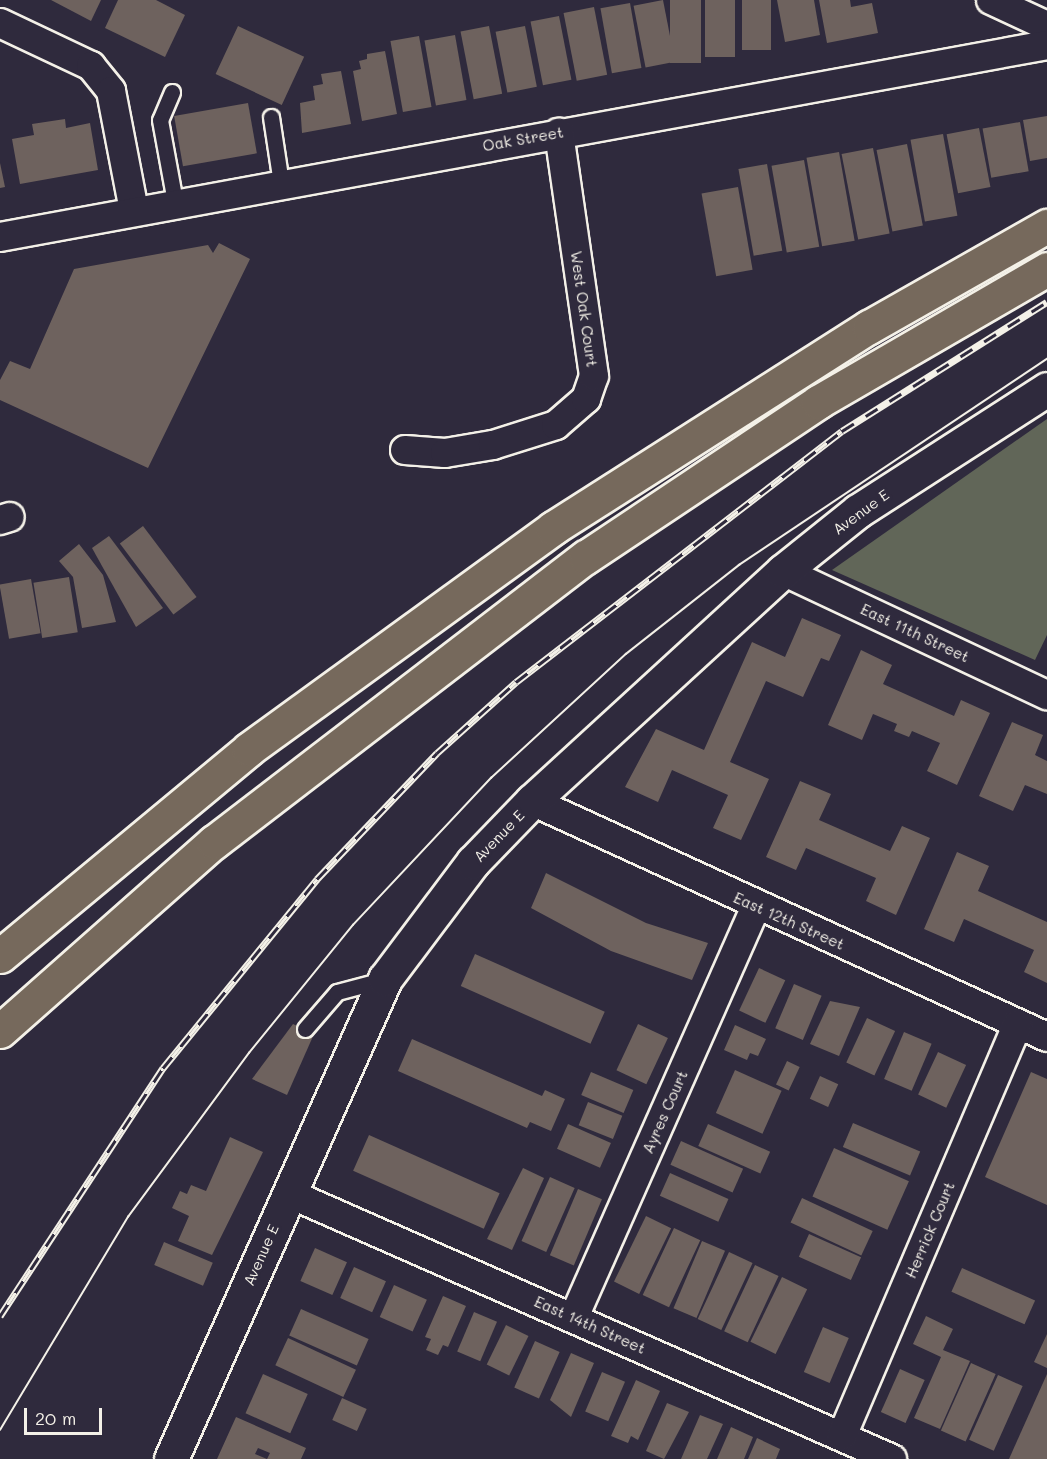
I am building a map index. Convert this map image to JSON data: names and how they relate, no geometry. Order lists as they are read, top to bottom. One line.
{"streets":{"main road":["Avenue E"],"street":["Oak Street","West Oak Court","East 11th Street","East 12th Street","Ayres Court","Herrick Court","East 14th Street"]},"crossings":[["Oak Street","West Oak Court"],["Avenue E","East 11th Street"],["Avenue E","East 12th Street"],["Avenue E","East 14th Street"],["East 12th Street","Ayres Court"],["East 12th Street","Herrick Court"],["Ayres Court","East 14th Street"],["Herrick Court","East 14th Street"]],"scale_bar":"20 m"}
